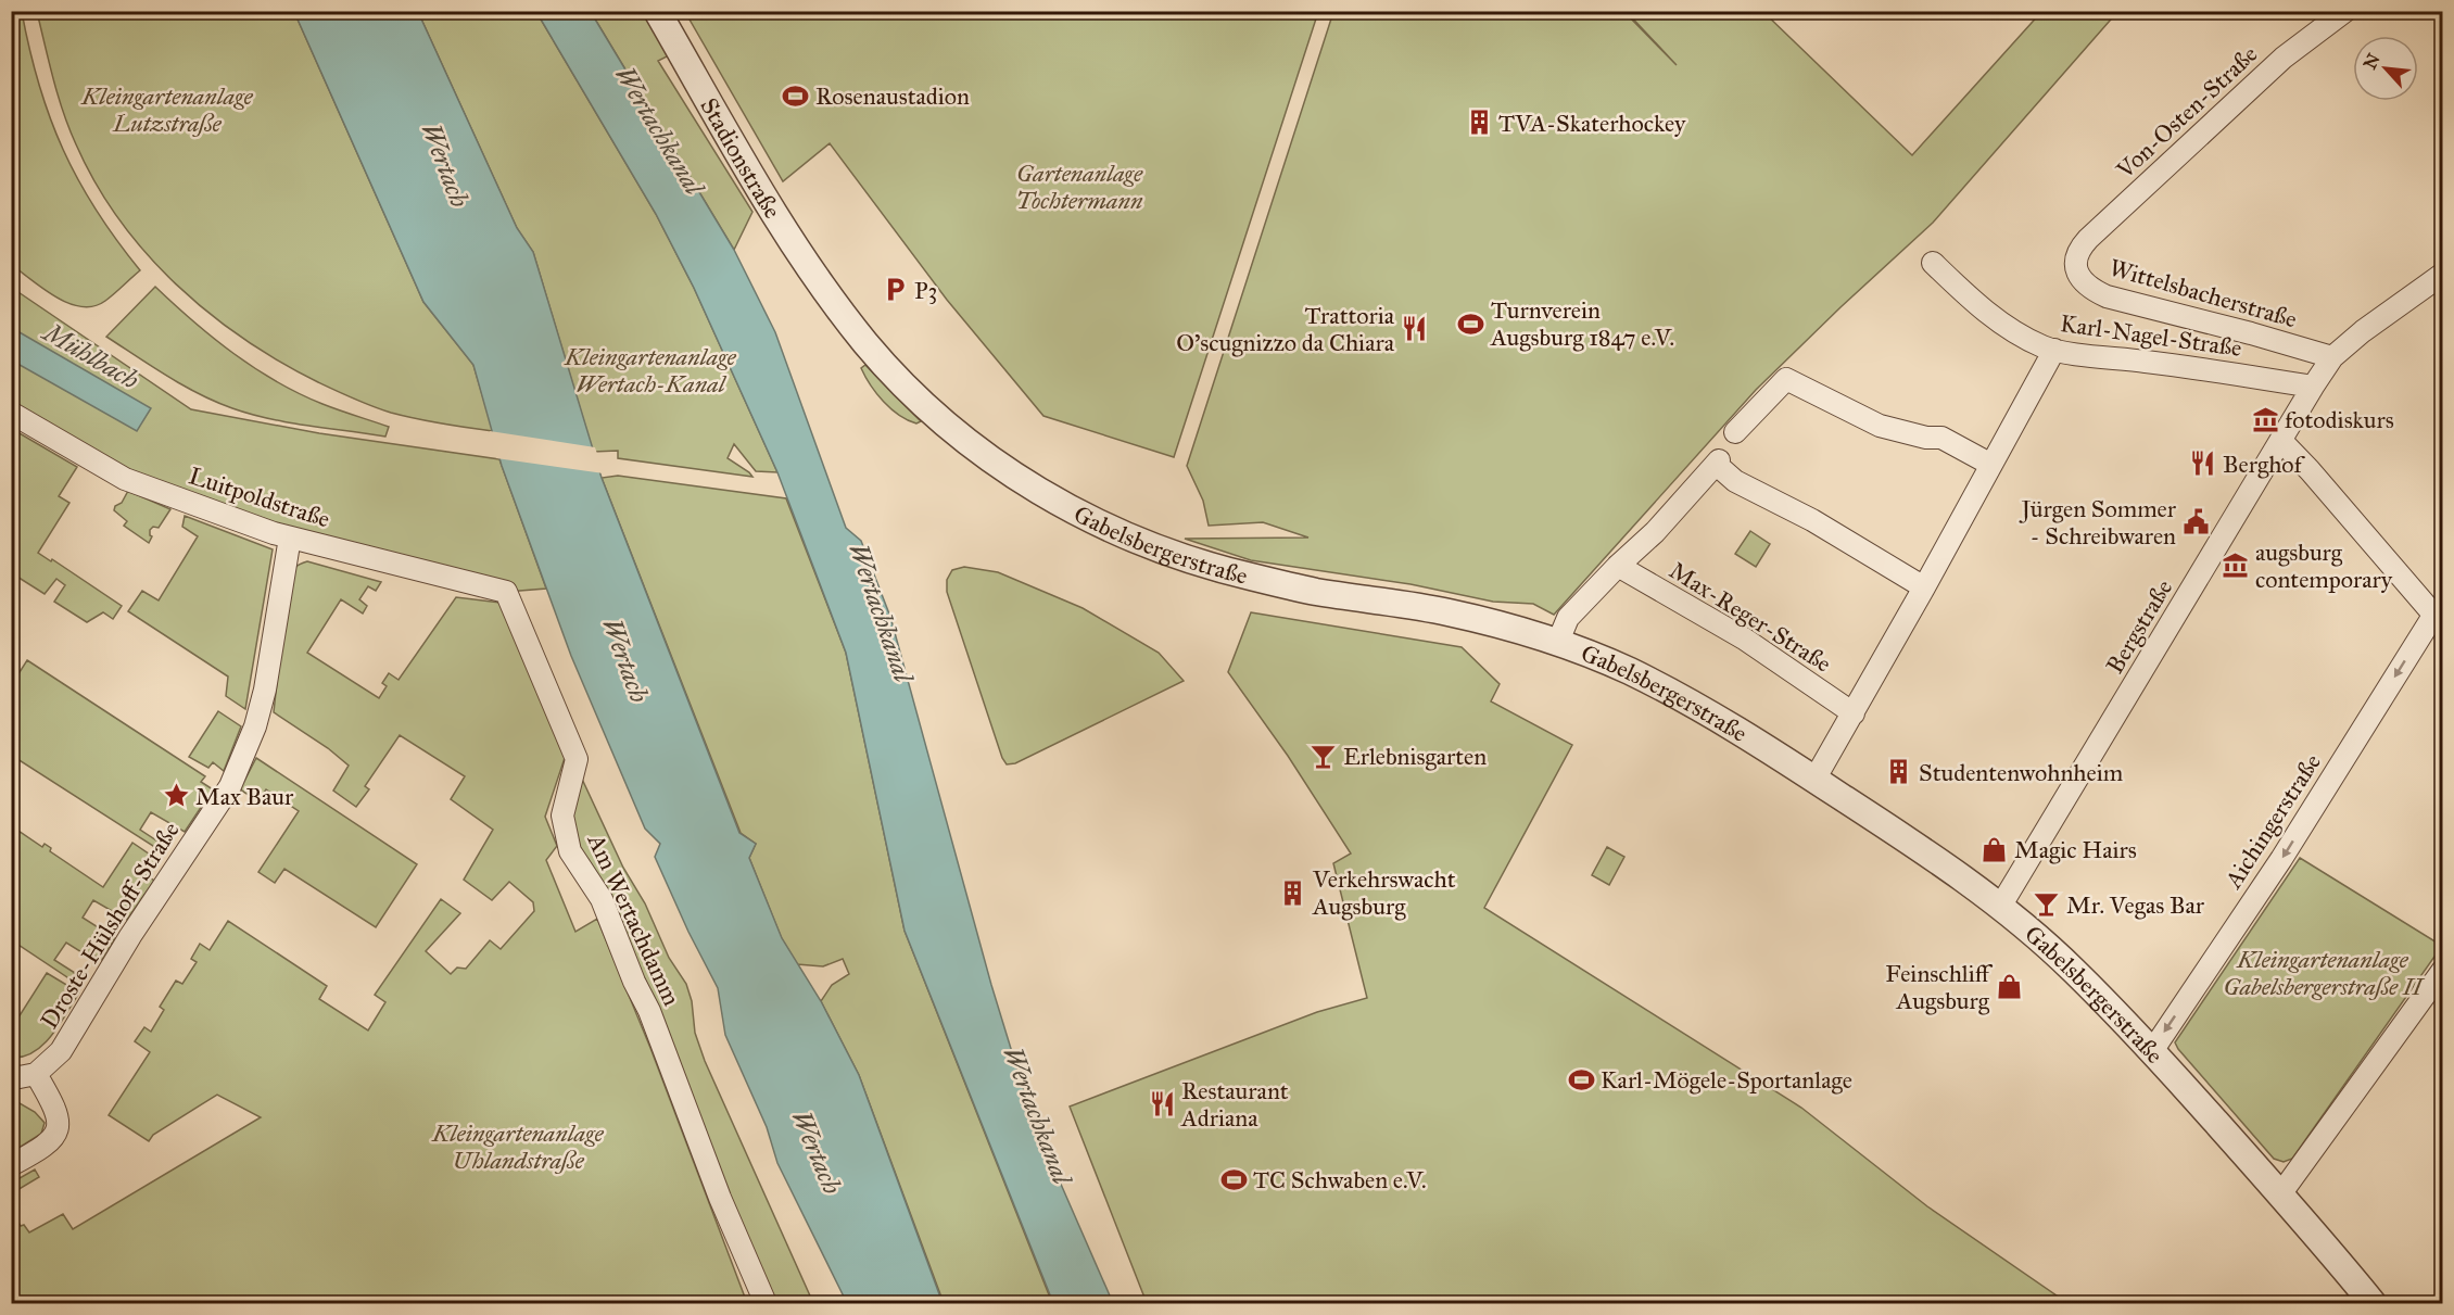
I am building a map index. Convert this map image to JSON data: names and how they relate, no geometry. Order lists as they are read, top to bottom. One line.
{"streets":{"street":["Von-Osten-Straße","Stadionstraße","Wittelsbacherstraße","Karl-Nagel-Straße","Luitpoldstraße","Gabelsbergerstraße","Max-Reger-Straße","Bergstraße","Aichingerstraße","Am Wertachdamm","Droste-Hülshoff-Straße"]},"crossings":[["Von-Osten-Straße","Wittelsbacherstraße"],["Stadionstraße","Gabelsbergerstraße"],["Wittelsbacherstraße","Bergstraße"],["Karl-Nagel-Straße","Bergstraße"],["Luitpoldstraße","Am Wertachdamm"],["Luitpoldstraße","Droste-Hülshoff-Straße"],["Gabelsbergerstraße","Max-Reger-Straße"],["Gabelsbergerstraße","Bergstraße"],["Gabelsbergerstraße","Aichingerstraße"]],"one_way":["Aichingerstraße"],"water":["Wertachkanal","Wertach","Mühlbach"],"parks":["Kleingartenanlage Lutzstraße","Gartenanlage Tochtermann","Kleingartenanlage Wertach-Kanal","Kleingartenanlage Gabelsbergerstraße II","Kleingartenanlage Uhlandstraße"],"places":{"sports":["Rosenaustadion","Turnverein Augsburg 1847 e.V.","Karl-Mögele-Sportanlage","TC Schwaben e.V."],"building":["TVA-Skaterhockey","Studentenwohnheim","Verkehrswacht Augsburg"],"parking":["P3"],"restaurant":["Trattoria O'scugnizzo da Chiara","Berghof","Restaurant Adriana"],"museum":["fotodiskurs","augsburg contemporary"],"public building":["Jürgen Sommer - Schreibwaren"],"bar":["Erlebnisgarten","Mr. Vegas Bar"],"place":["Max Baur"],"shop":["Magic Hairs","Feinschliff Augsburg"]},"north":"top left"}
